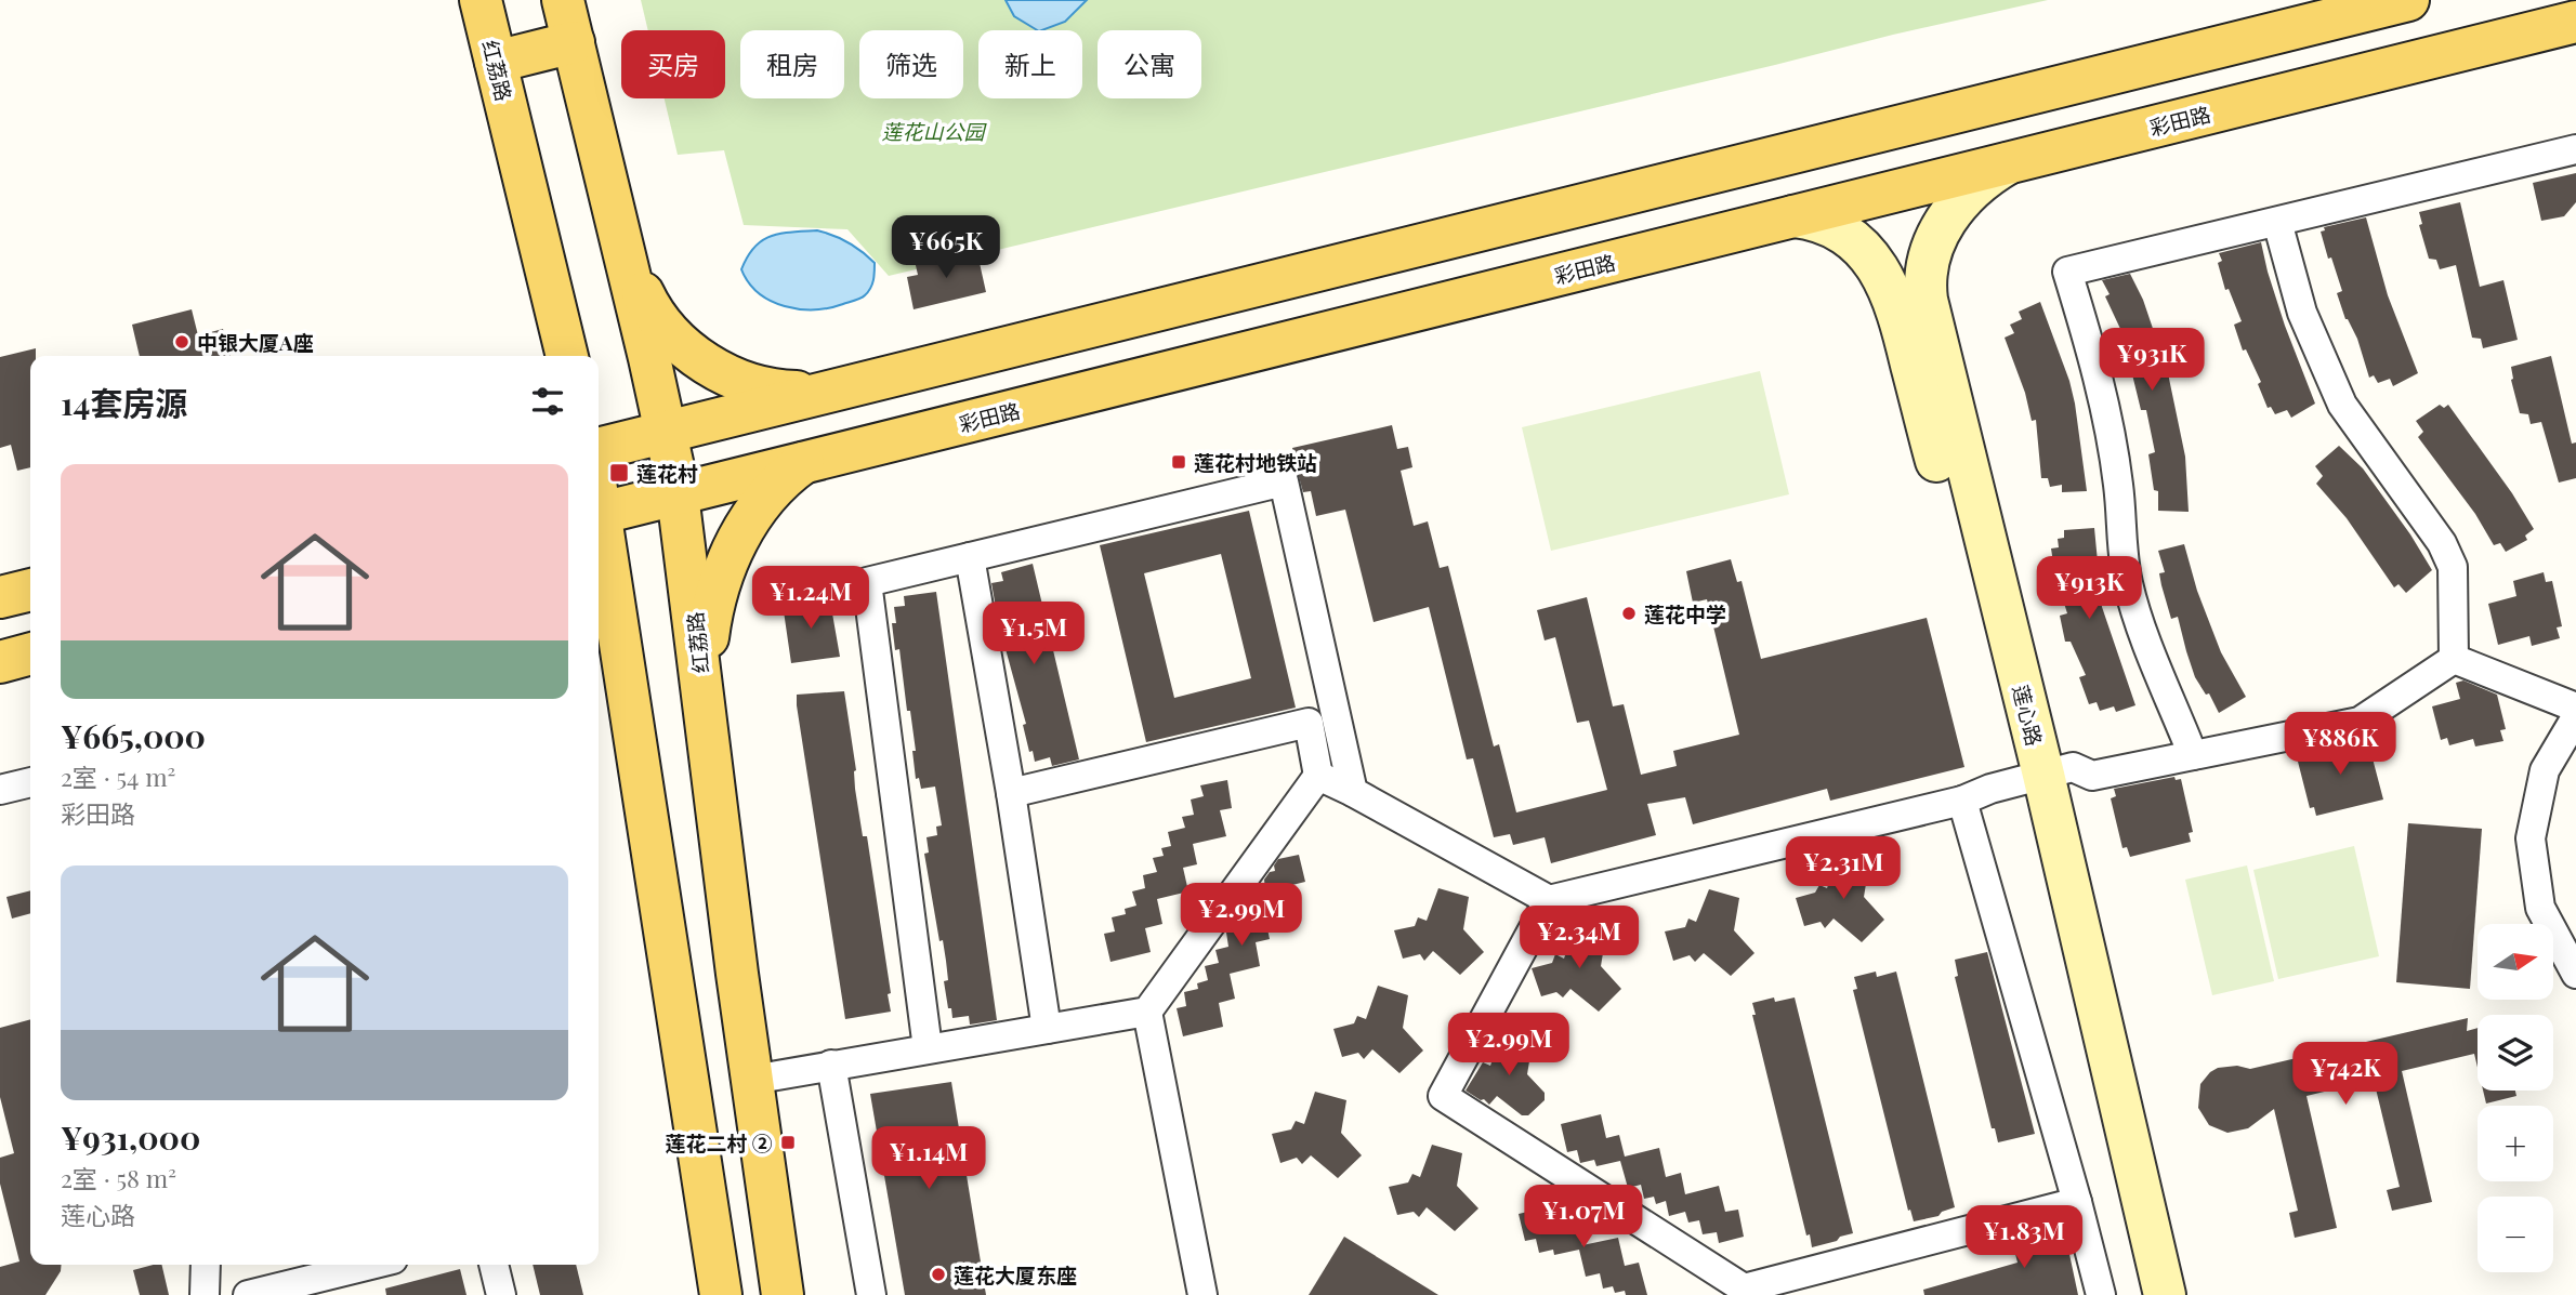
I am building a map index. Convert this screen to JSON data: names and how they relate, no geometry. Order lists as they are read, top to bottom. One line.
{"streets":{"main road":["红荔路","彩田路","莲心路"]},"crossings":[["红荔路","彩田路"],["彩田路","莲心路"]],"parks":["莲花山公园"],"places":{"other":["中银大厦A座","莲花中学","莲花大厦东座"],"transit":["莲花村地铁站","莲花村","莲花二村 ②"]},"north":"right","page":{"chip":["买房","租房","筛选","新上","公寓"],"price":["¥665K","¥931K","¥913K","¥1.24M","¥1.5M","¥886K","¥2.31M","¥2.99M","¥2.34M","¥2.99M","¥742K","¥1.14M","¥1.07M","¥1.83M"],"heading":"14套房源","list":[{"name":"¥665,000","note":"2室 · 54 m² · 彩田路"},{"name":"¥931,000","note":"2室 · 58 m² · 莲心路"}],"map_buttons":["+","−"]}}
